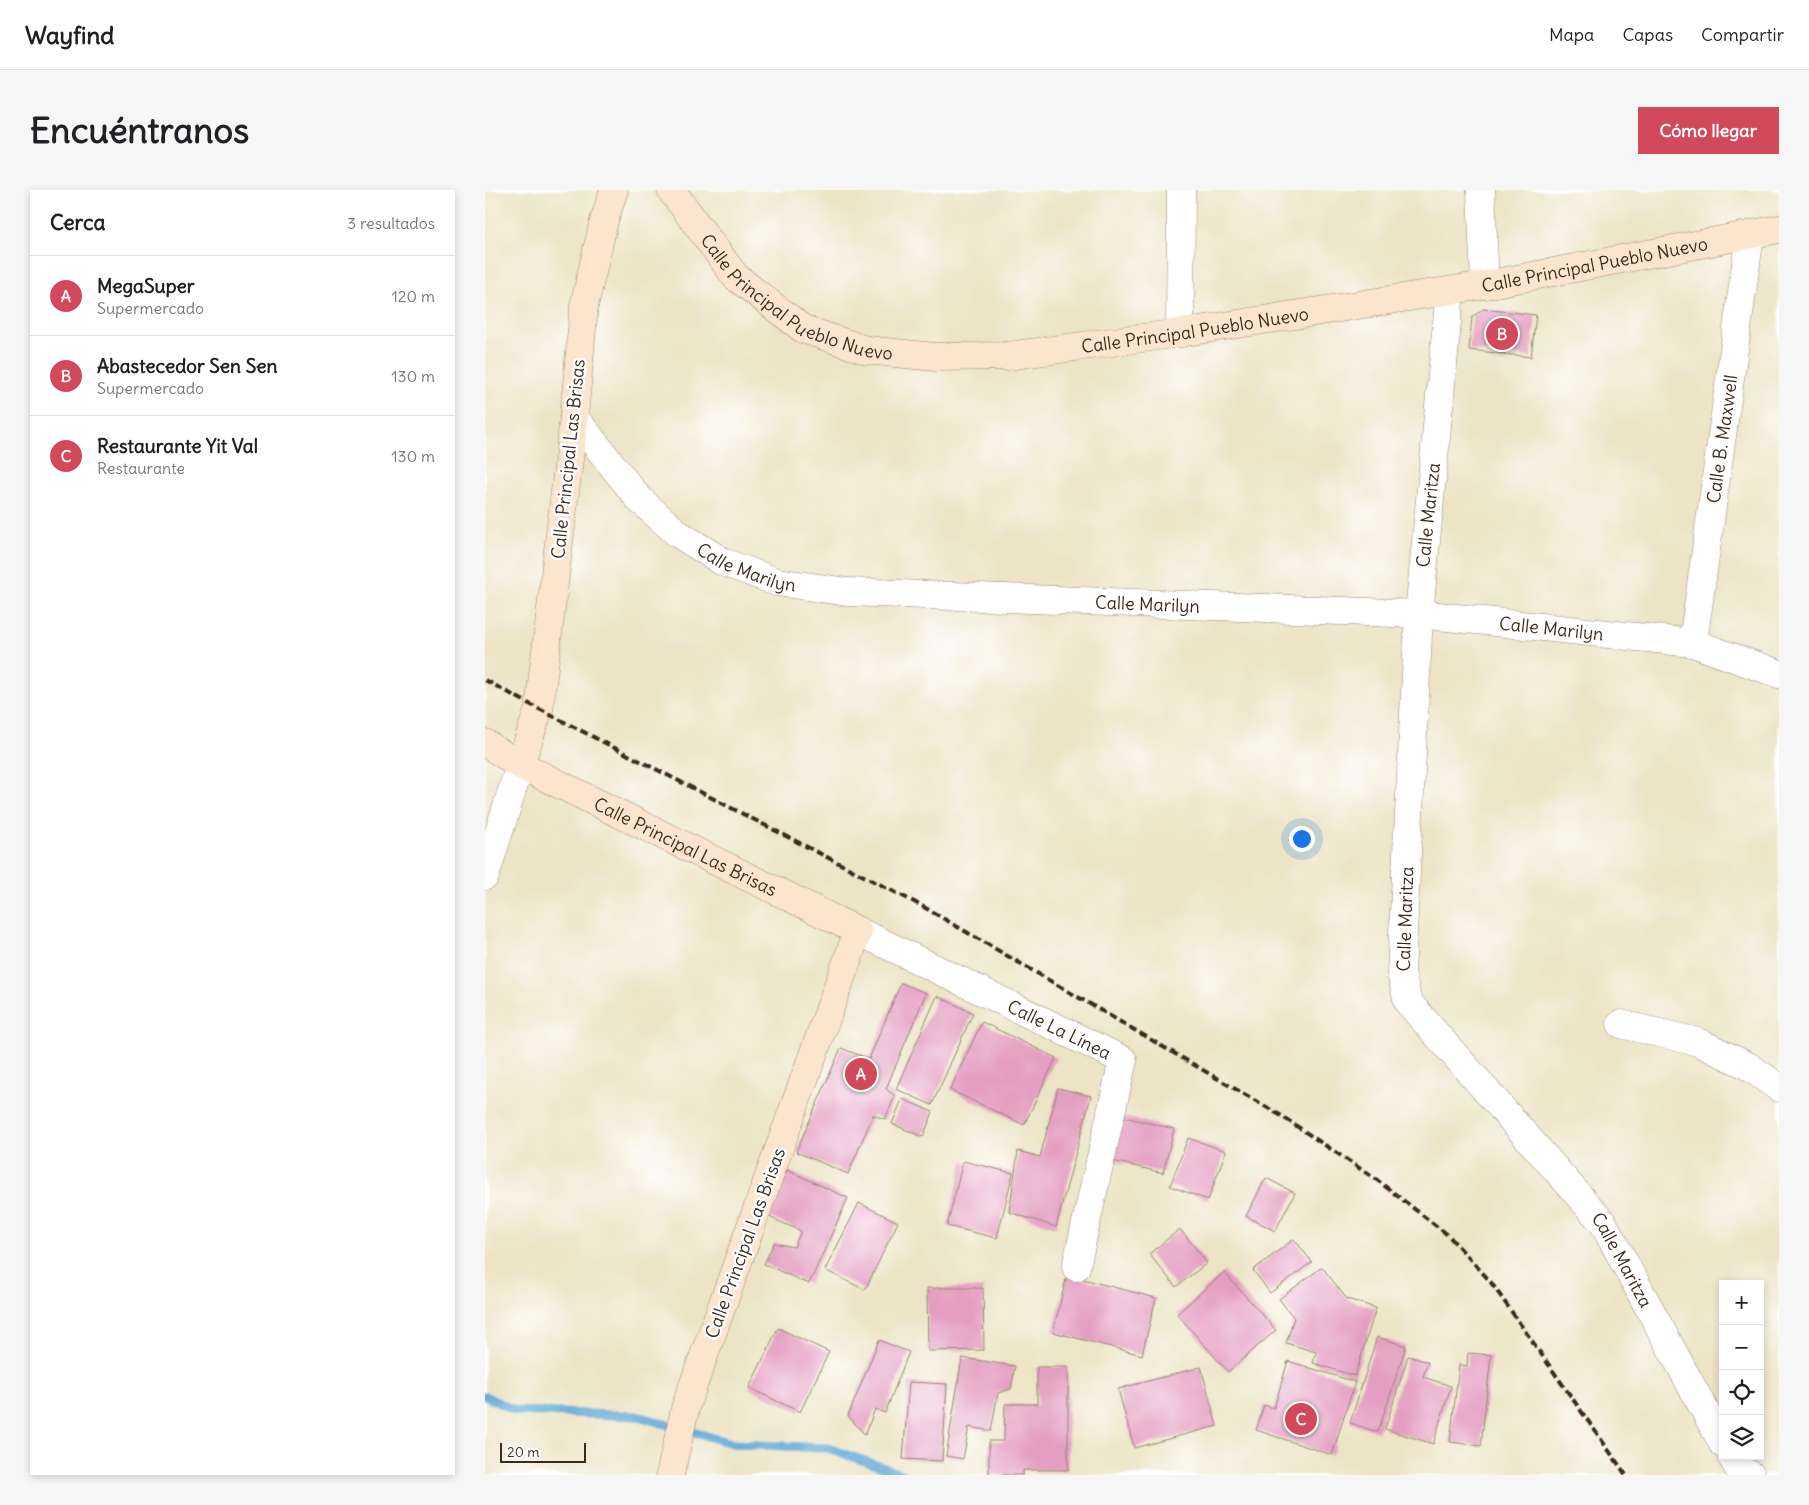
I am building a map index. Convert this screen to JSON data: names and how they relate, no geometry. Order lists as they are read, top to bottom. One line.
{"streets":{"street":["Calle Principal Pueblo Nuevo","Calle B. Maxwell","Calle Principal Las Brisas","Calle Maritza","Calle Marilyn","Calle La Línea"]},"crossings":[["Calle Principal Pueblo Nuevo","Calle B. Maxwell"],["Calle Principal Pueblo Nuevo","Calle Maritza"],["Calle B. Maxwell","Calle Marilyn"],["Calle Principal Las Brisas","Calle Marilyn"],["Calle Principal Las Brisas","Calle La Línea"],["Calle Maritza","Calle Marilyn"]],"scale_bar":"20 m","page":{"header":"Wayfind","nav":["Mapa","Capas","Compartir"],"buttons":"Cómo llegar","title":"Encuéntranos","heading":["Cerca","3 resultados"],"list":[{"mark":"A","name":"MegaSuper","note":"Supermercado","value":"120 m"},{"mark":"B","name":"Abastecedor Sen Sen","note":"Supermercado","value":"130 m"},{"mark":"C","name":"Restaurante Yit Val","note":"Restaurante","value":"130 m"}],"pins":["B","A","C"],"map_buttons":["+","−"],"scale":"20 m"}}
